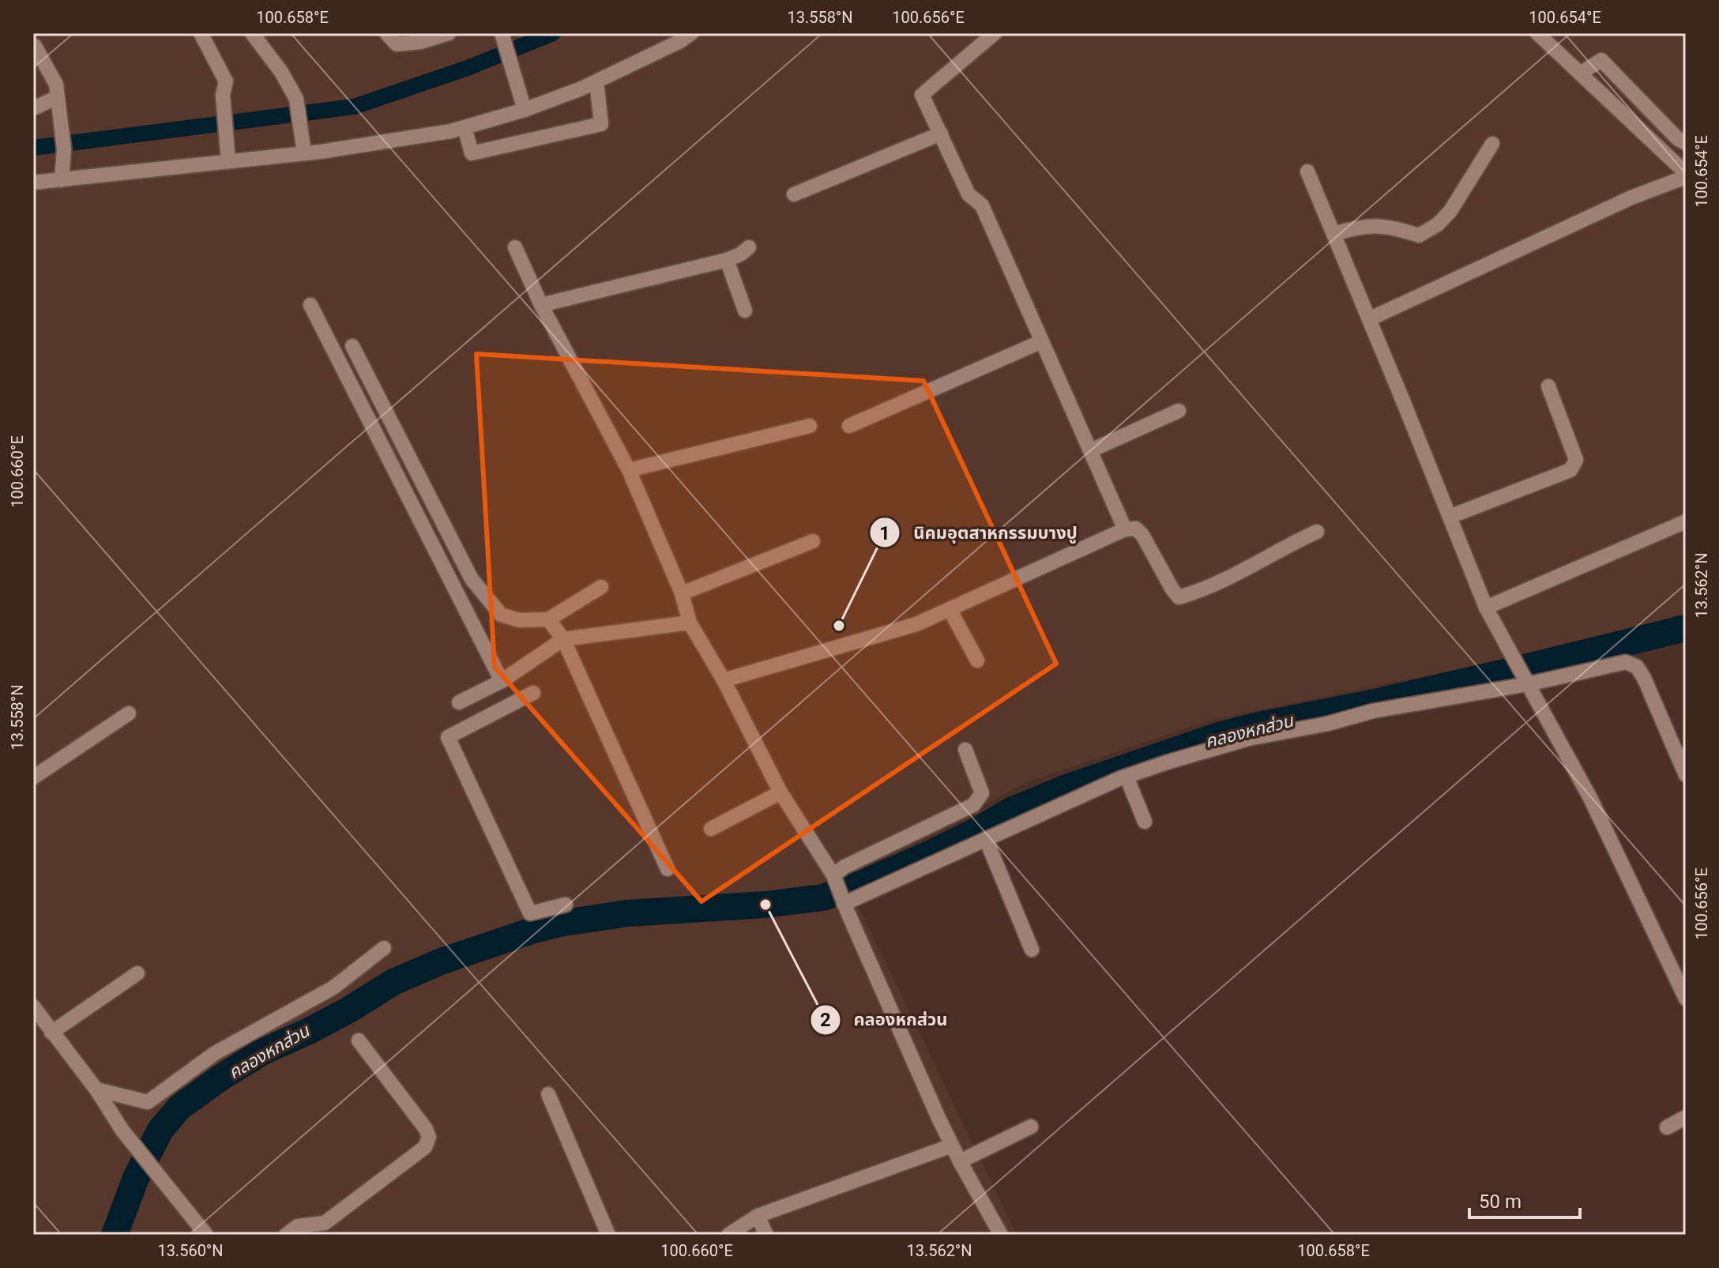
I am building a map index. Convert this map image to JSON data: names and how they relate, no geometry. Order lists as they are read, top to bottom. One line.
{"water":["คลองหกส่วน"],"places":["นิคมอุตสาหกรรมบางปู","คลองหกส่วน"],"scale_bar":"50 m","coordinates":["100.658°E","13.558°N","100.656°E","100.654°E","100.660°E","13.562°N","13.560°N"]}
